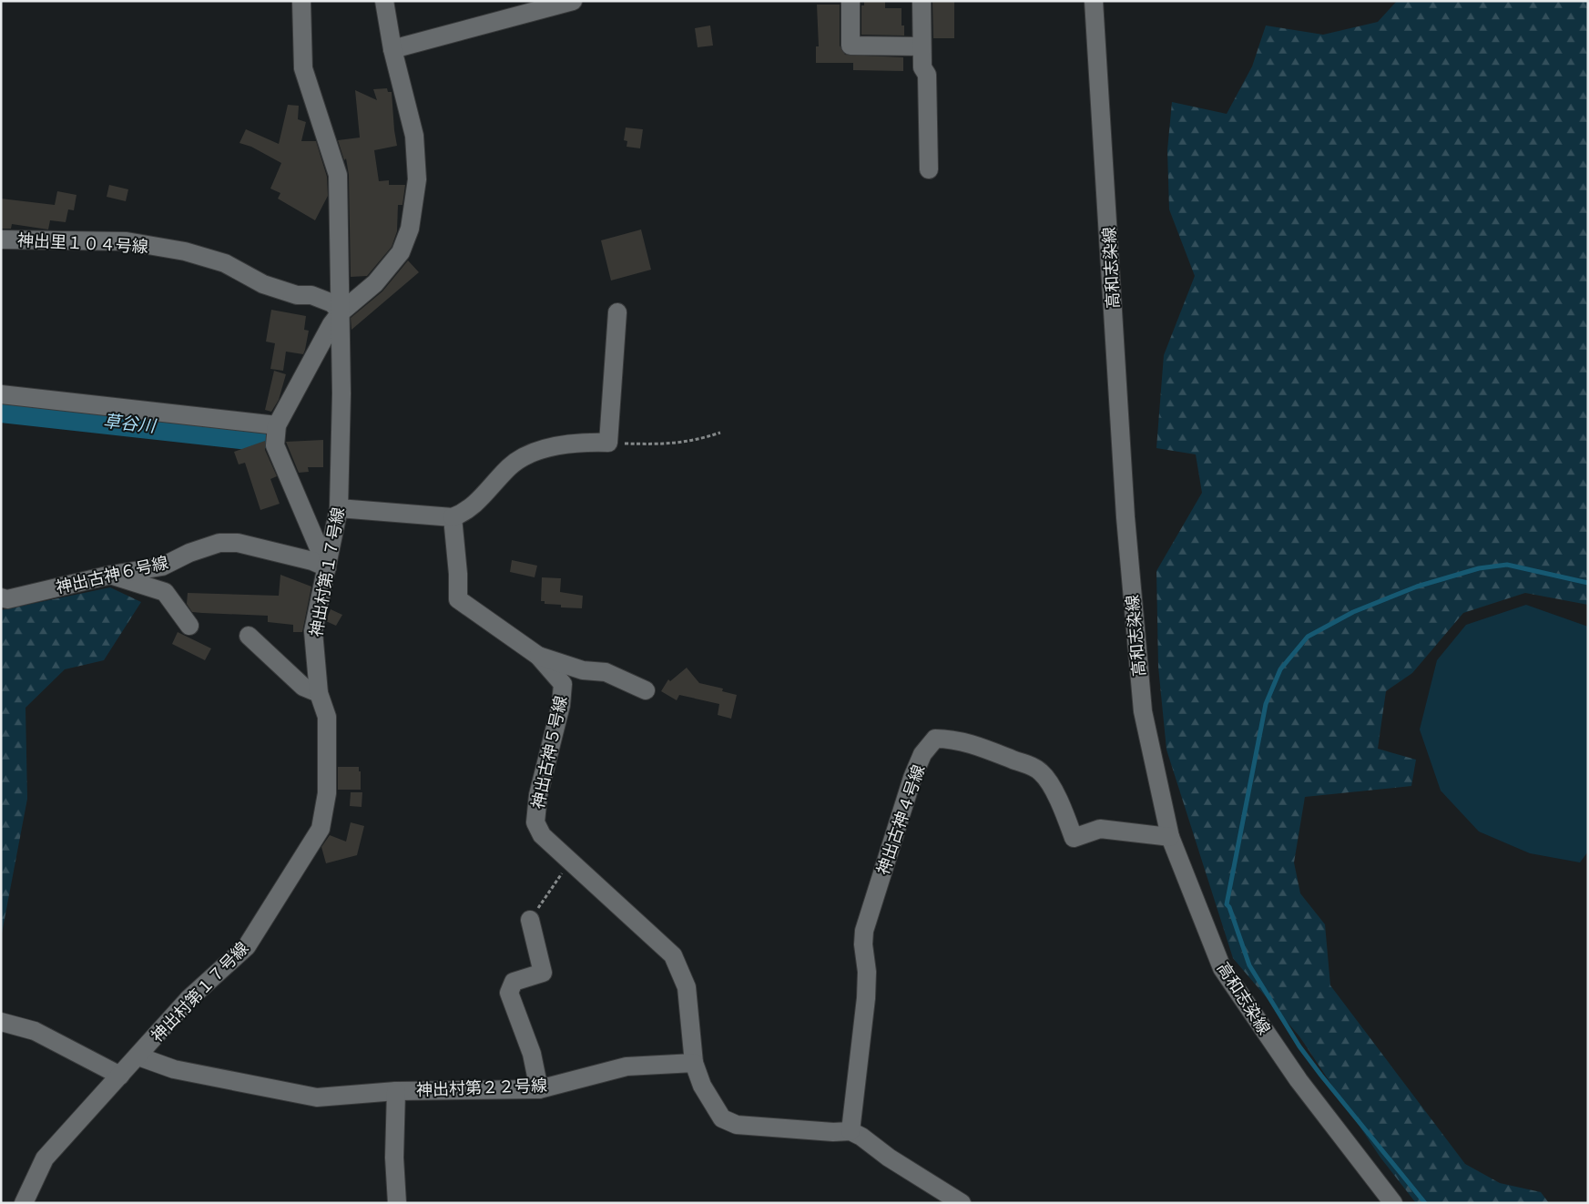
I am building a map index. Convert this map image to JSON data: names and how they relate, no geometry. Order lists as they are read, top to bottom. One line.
{"streets":{"street":["神出里１０４号線","高和志染線","神出村第１７号線","神出古神６号線","神出古神５号線","神出古神４号線","神出村第２２号線"]},"crossings":[["神出里１０４号線","神出村第１７号線"],["高和志染線","神出古神４号線"],["神出村第１７号線","神出古神６号線"],["神出村第１７号線","神出村第２２号線"],["神出古神５号線","神出村第２２号線"]],"water":["草谷川"]}
